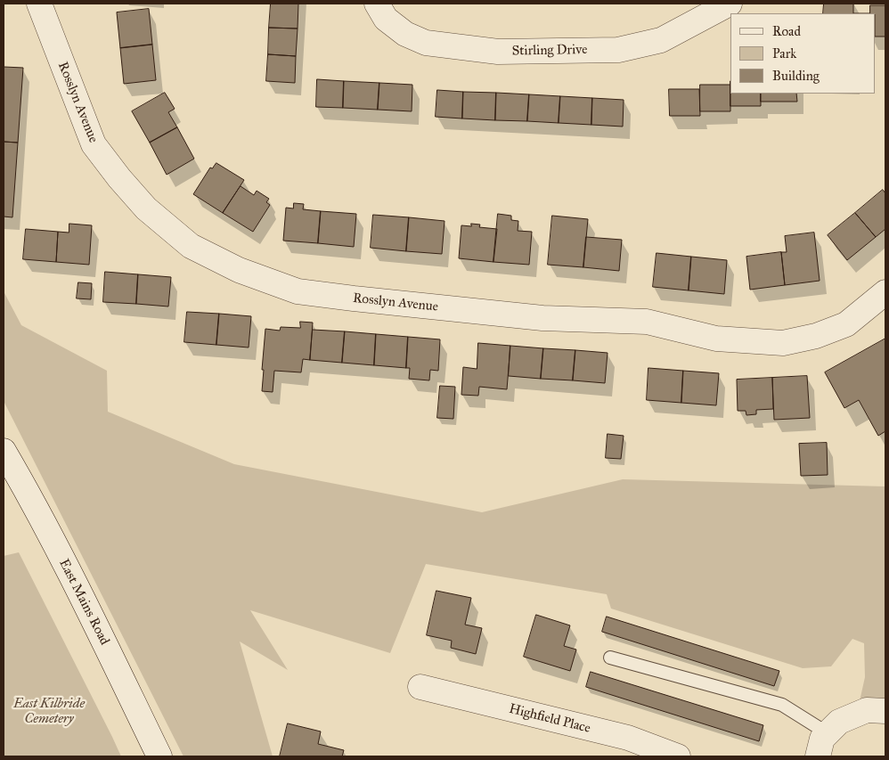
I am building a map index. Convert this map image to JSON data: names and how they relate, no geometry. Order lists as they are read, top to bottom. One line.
{"streets":{"street":["Stirling Drive","Rosslyn Avenue","East Mains Road","Highfield Place"]},"parks":["East Kilbride Cemetery"],"legend":["Road","Park","Building"]}
